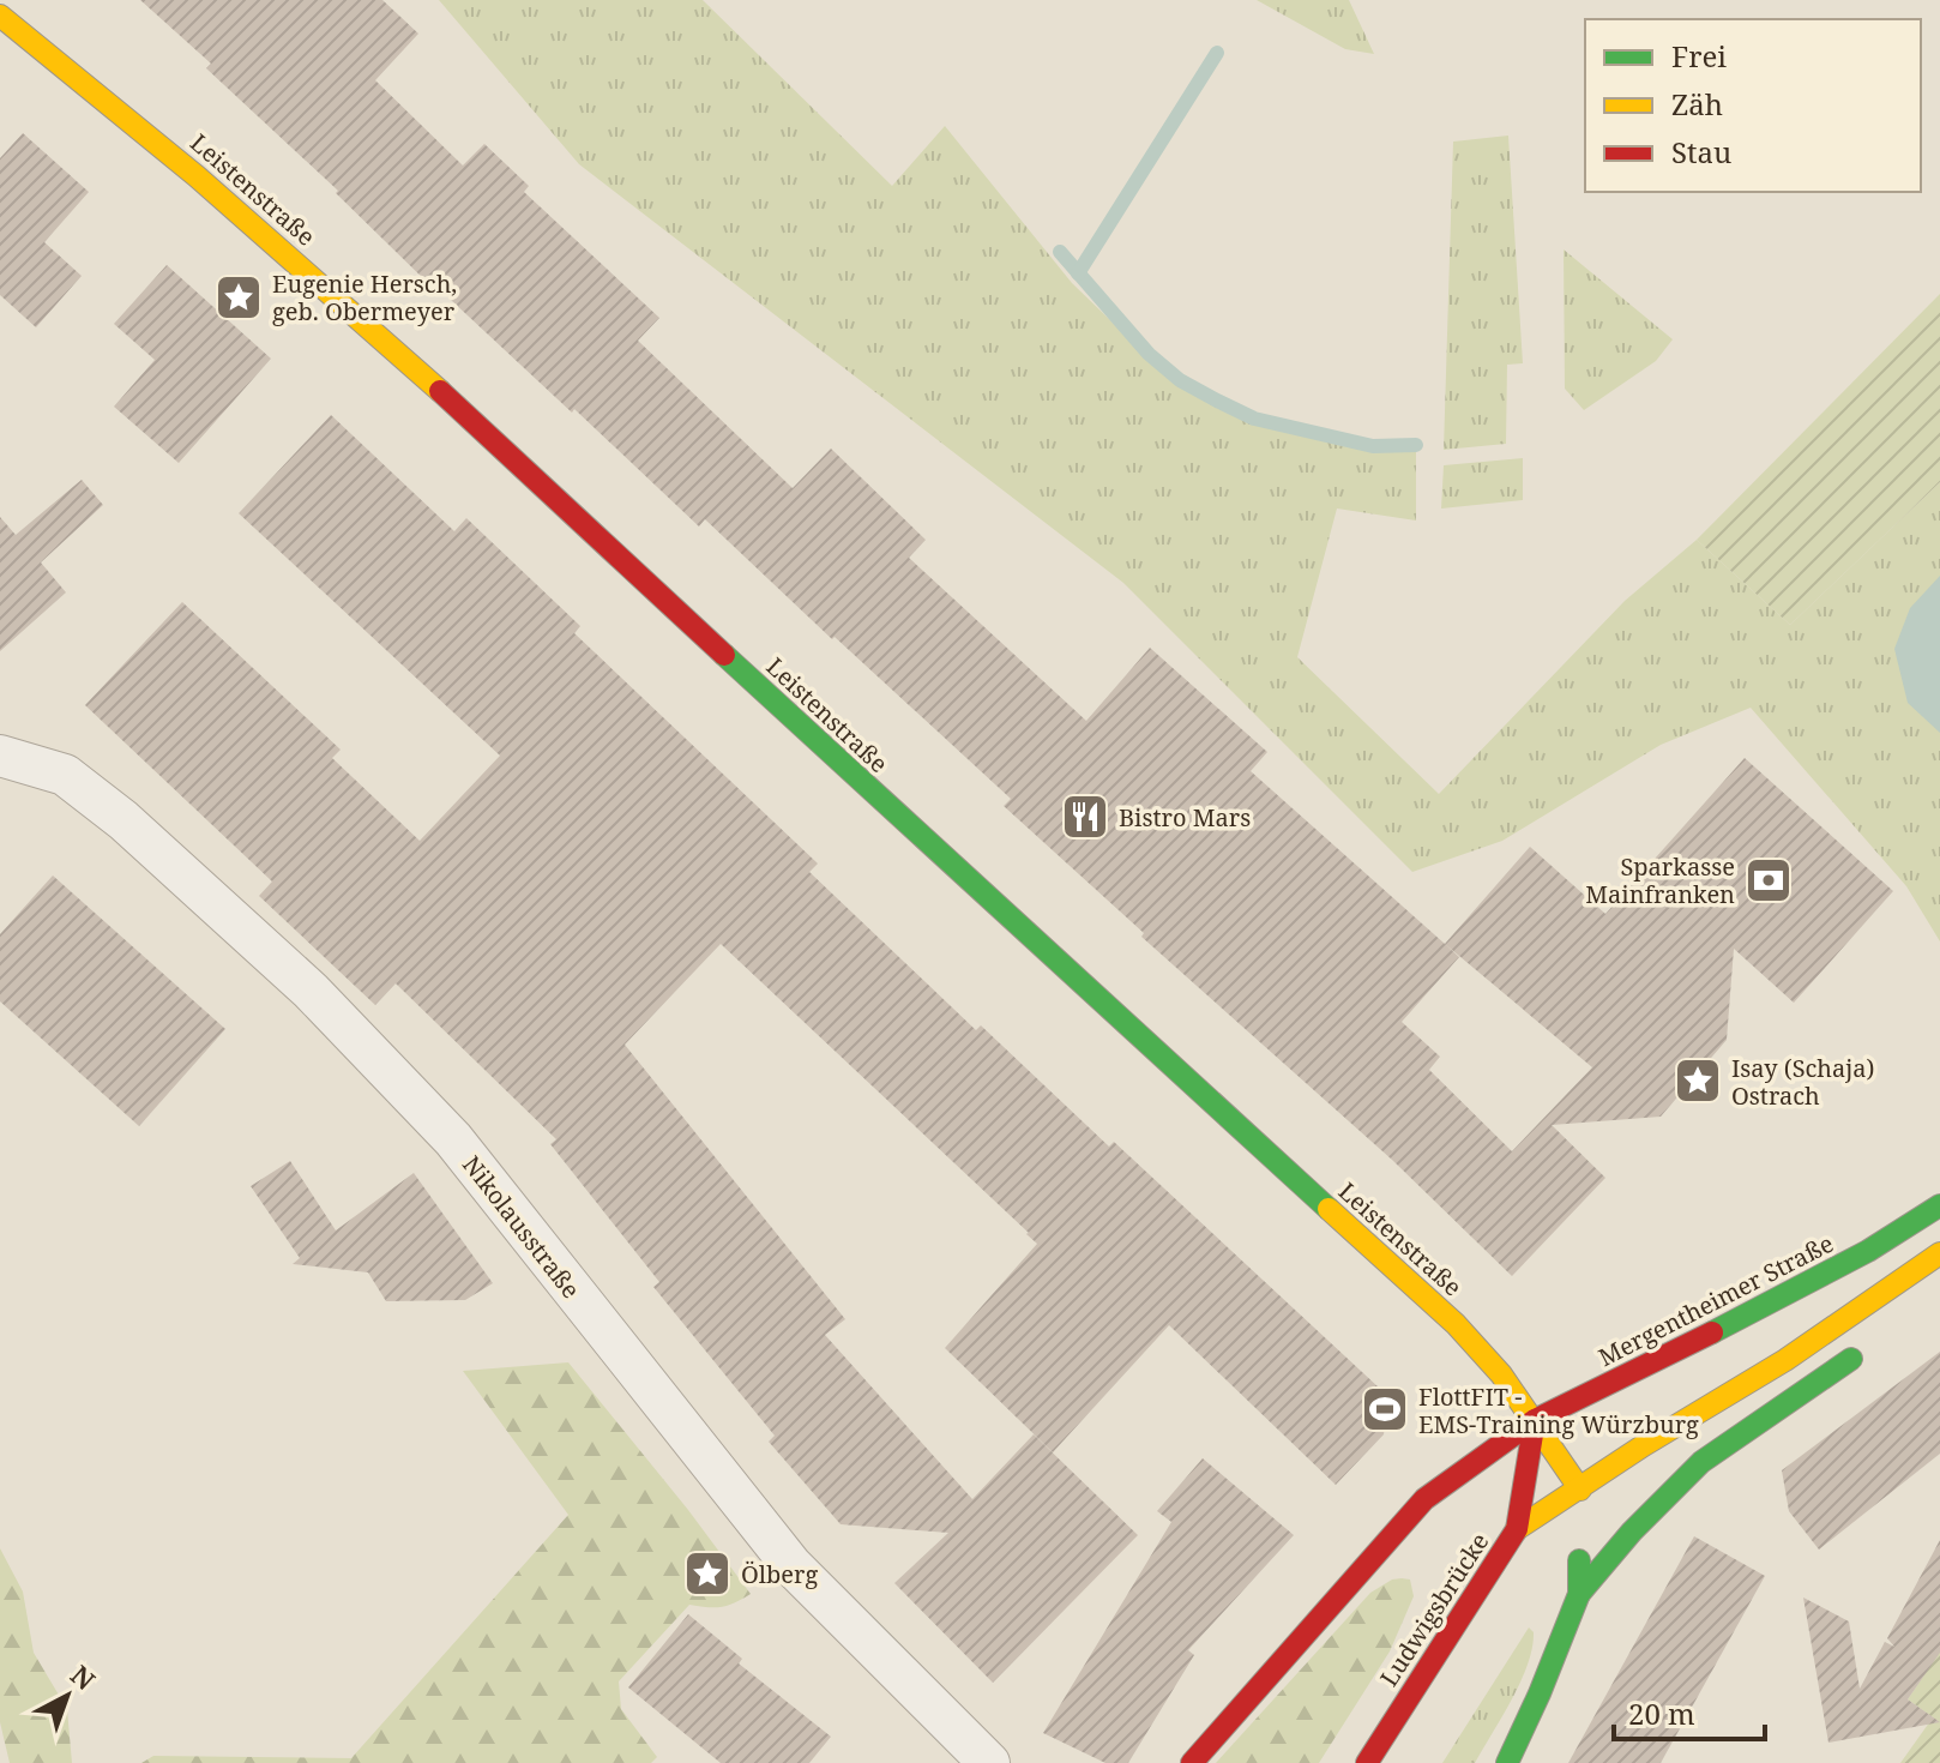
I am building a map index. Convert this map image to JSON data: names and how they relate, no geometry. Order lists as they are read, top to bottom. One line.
{"streets":{"main road":["Leistenstraße","Mergentheimer Straße","Ludwigsbrücke"],"street":["Nikolausstraße"]},"crossings":[["Leistenstraße","Mergentheimer Straße"],["Leistenstraße","Ludwigsbrücke"],["Mergentheimer Straße","Ludwigsbrücke"]],"places":{"place":["Eugenie Hersch, geb. Obermeyer","Isay (Schaja) Ostrach","Ölberg"],"restaurant":["Bistro Mars"],"bank":["Sparkasse Mainfranken"],"sports":["FlottFIT - EMS-Training Würzburg"]},"legend":["Frei","Zäh","Stau"],"scale_bar":"20 m","north":"top right"}
